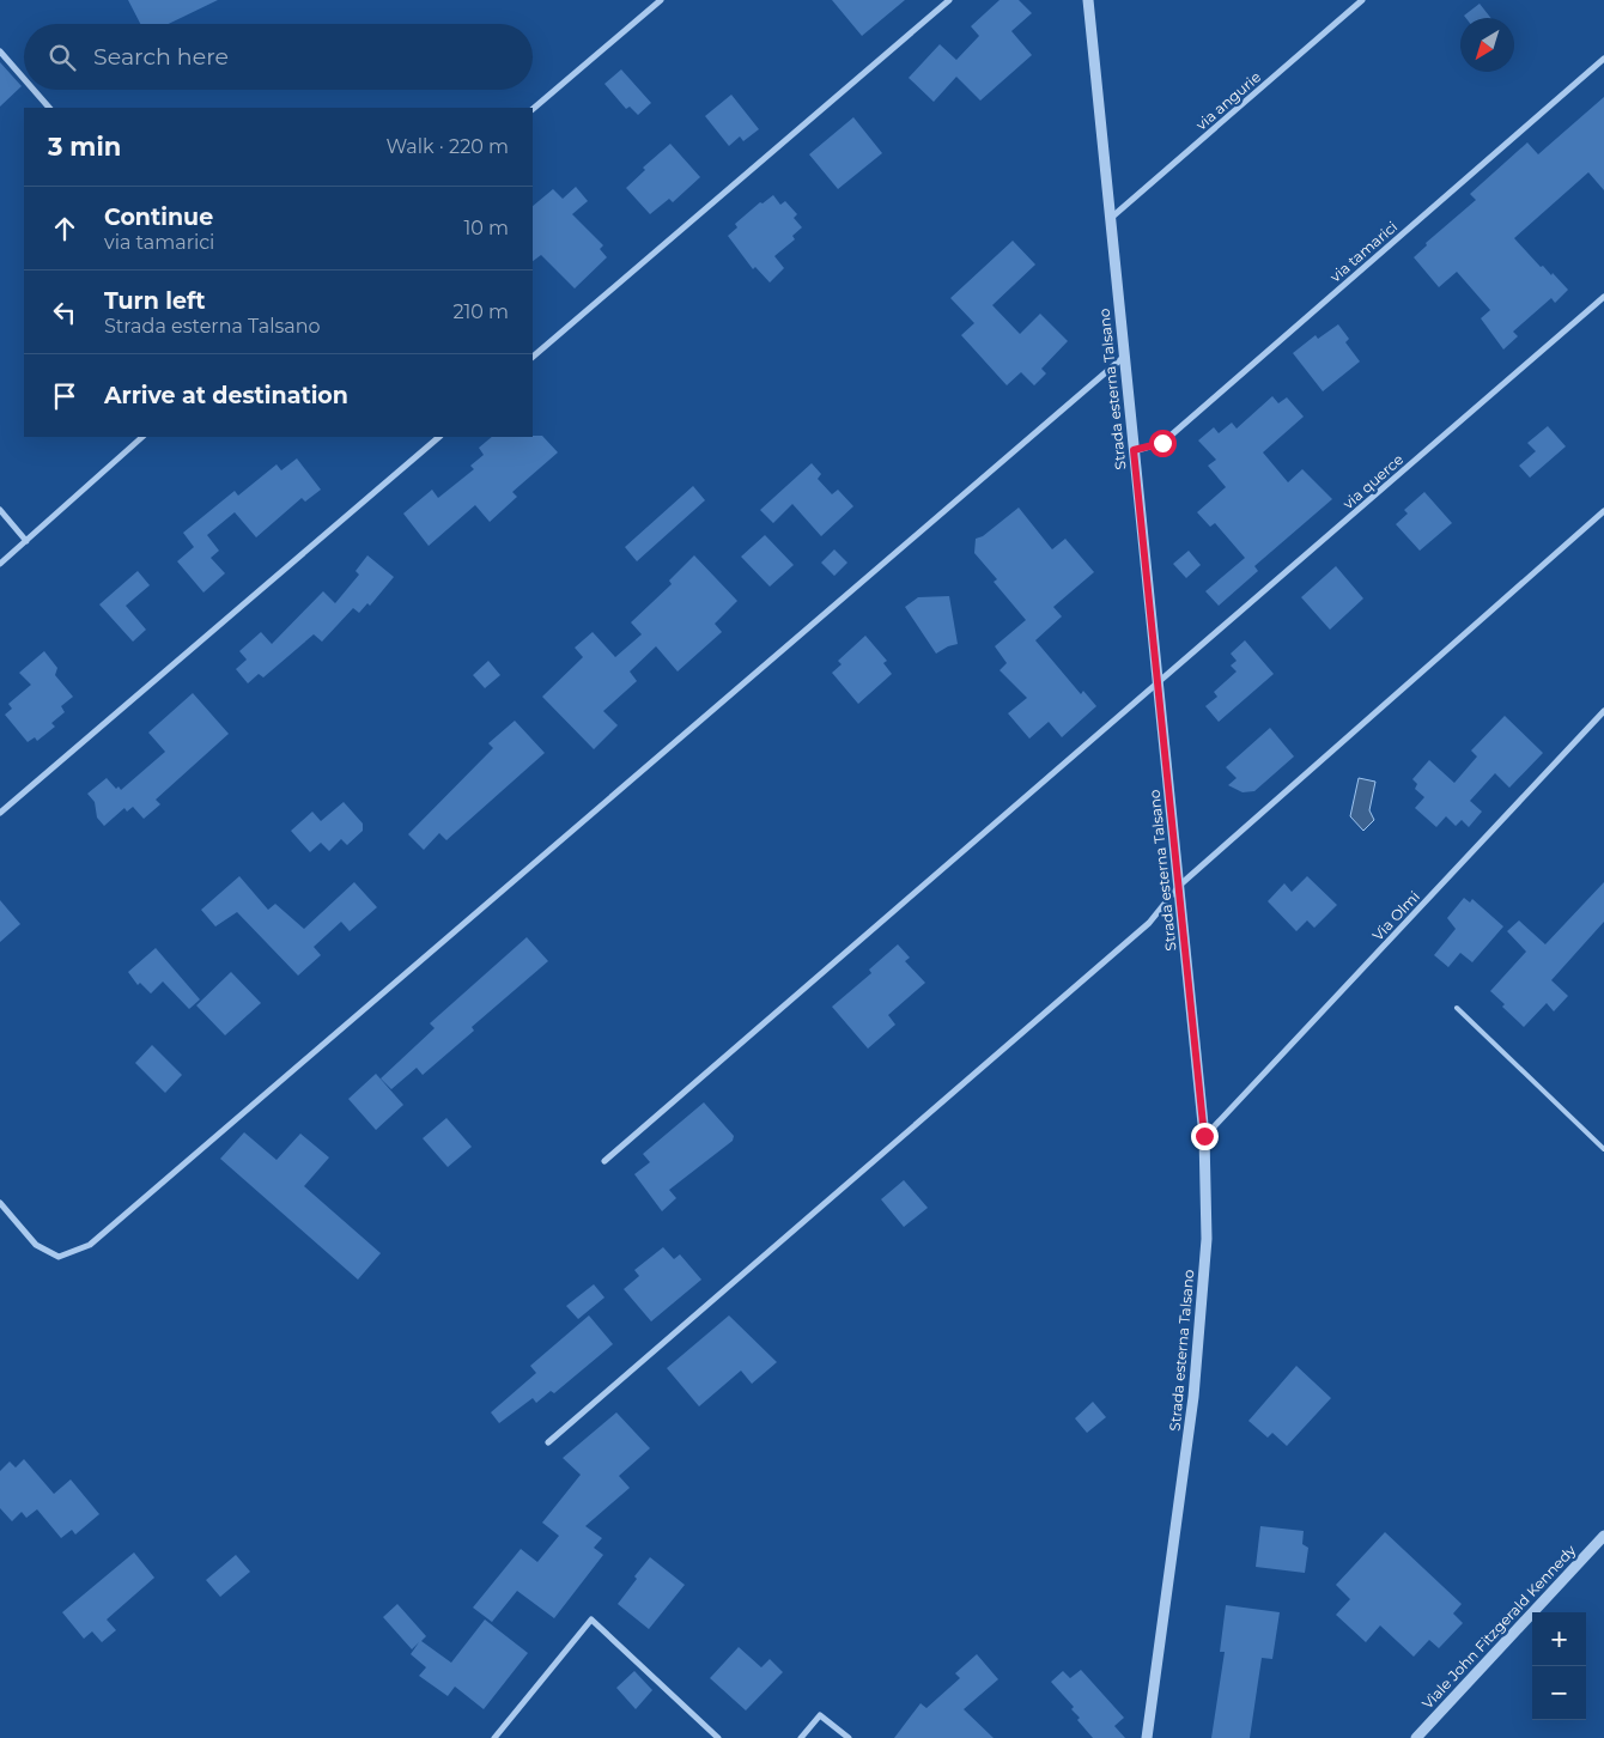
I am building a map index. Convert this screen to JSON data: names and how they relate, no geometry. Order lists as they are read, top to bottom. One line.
{"streets":{"street":["via angurie","via tamarici","Strada esterna Talsano","via querce","Via Olmi","Viale John Fitzgerald Kennedy"]},"crossings":[["via angurie","Strada esterna Talsano"],["via tamarici","Strada esterna Talsano"],["Strada esterna Talsano","via querce"],["Strada esterna Talsano","Via Olmi"]],"north":"bottom left","page":{"search":"Search here","heading":["3 min","Walk · 220 m"],"list":[["Continue","via tamarici","10 m"],["Turn left","Strada esterna Talsano","210 m"],"Arrive at destination"],"map_buttons":["+","−"]}}
